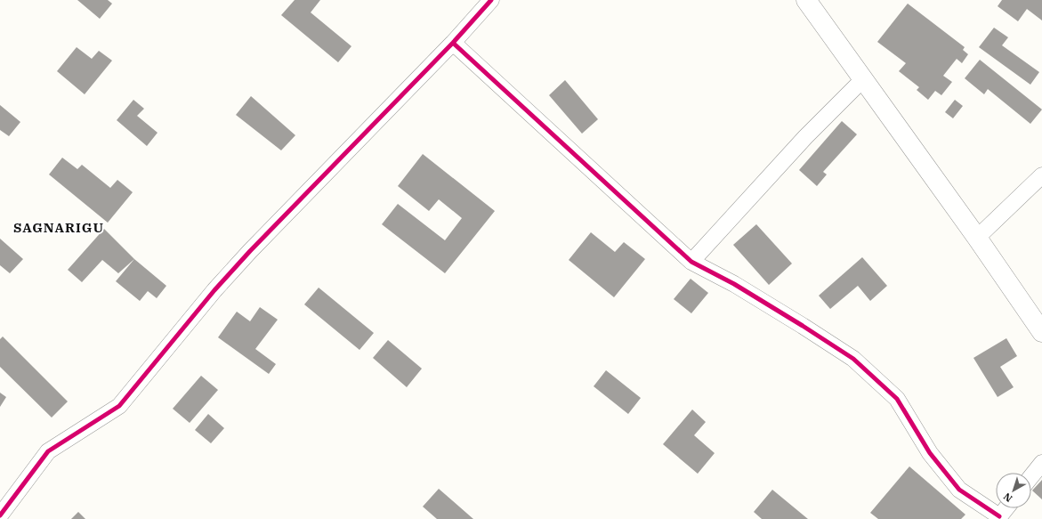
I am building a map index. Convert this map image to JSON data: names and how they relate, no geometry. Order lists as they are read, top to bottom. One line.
{"districts":["SAGNARIGU"],"north":"bottom left"}
